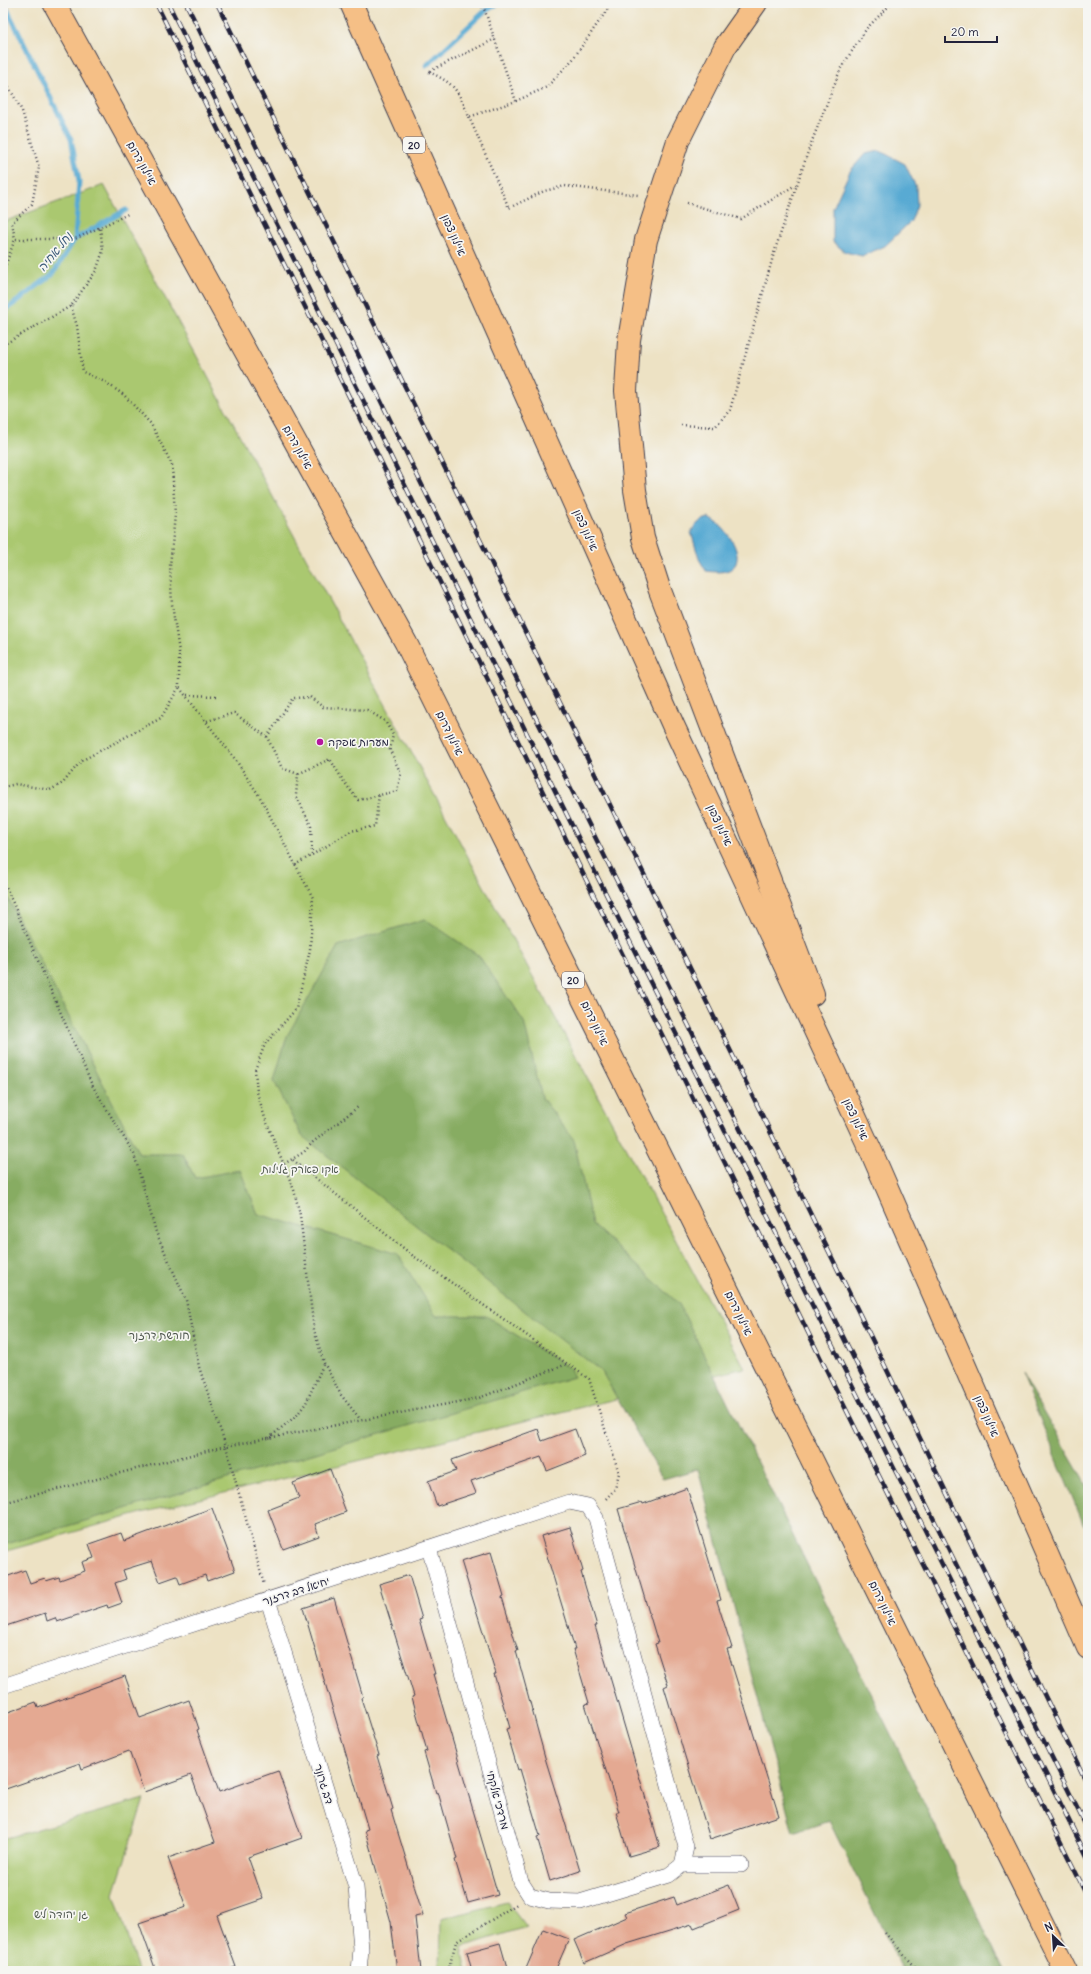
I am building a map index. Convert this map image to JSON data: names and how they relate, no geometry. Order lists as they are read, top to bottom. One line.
{"streets":{"highway":["20","איילון דרום","איילון צפון"],"street":["יחיאל דב דרזנר","דב גרונר","מרדכי אלקחי"]},"crossings":[["יחיאל דב דרזנר","דב גרונר"],["יחיאל דב דרזנר","מרדכי אלקחי"]],"water":["נחל אחיה"],"parks":["אקו פארק גלילות","חורשת דרזנר","גן יהודה ליש"],"places":["מערות אפקה"],"scale_bar":"20 m","north":"top left"}
